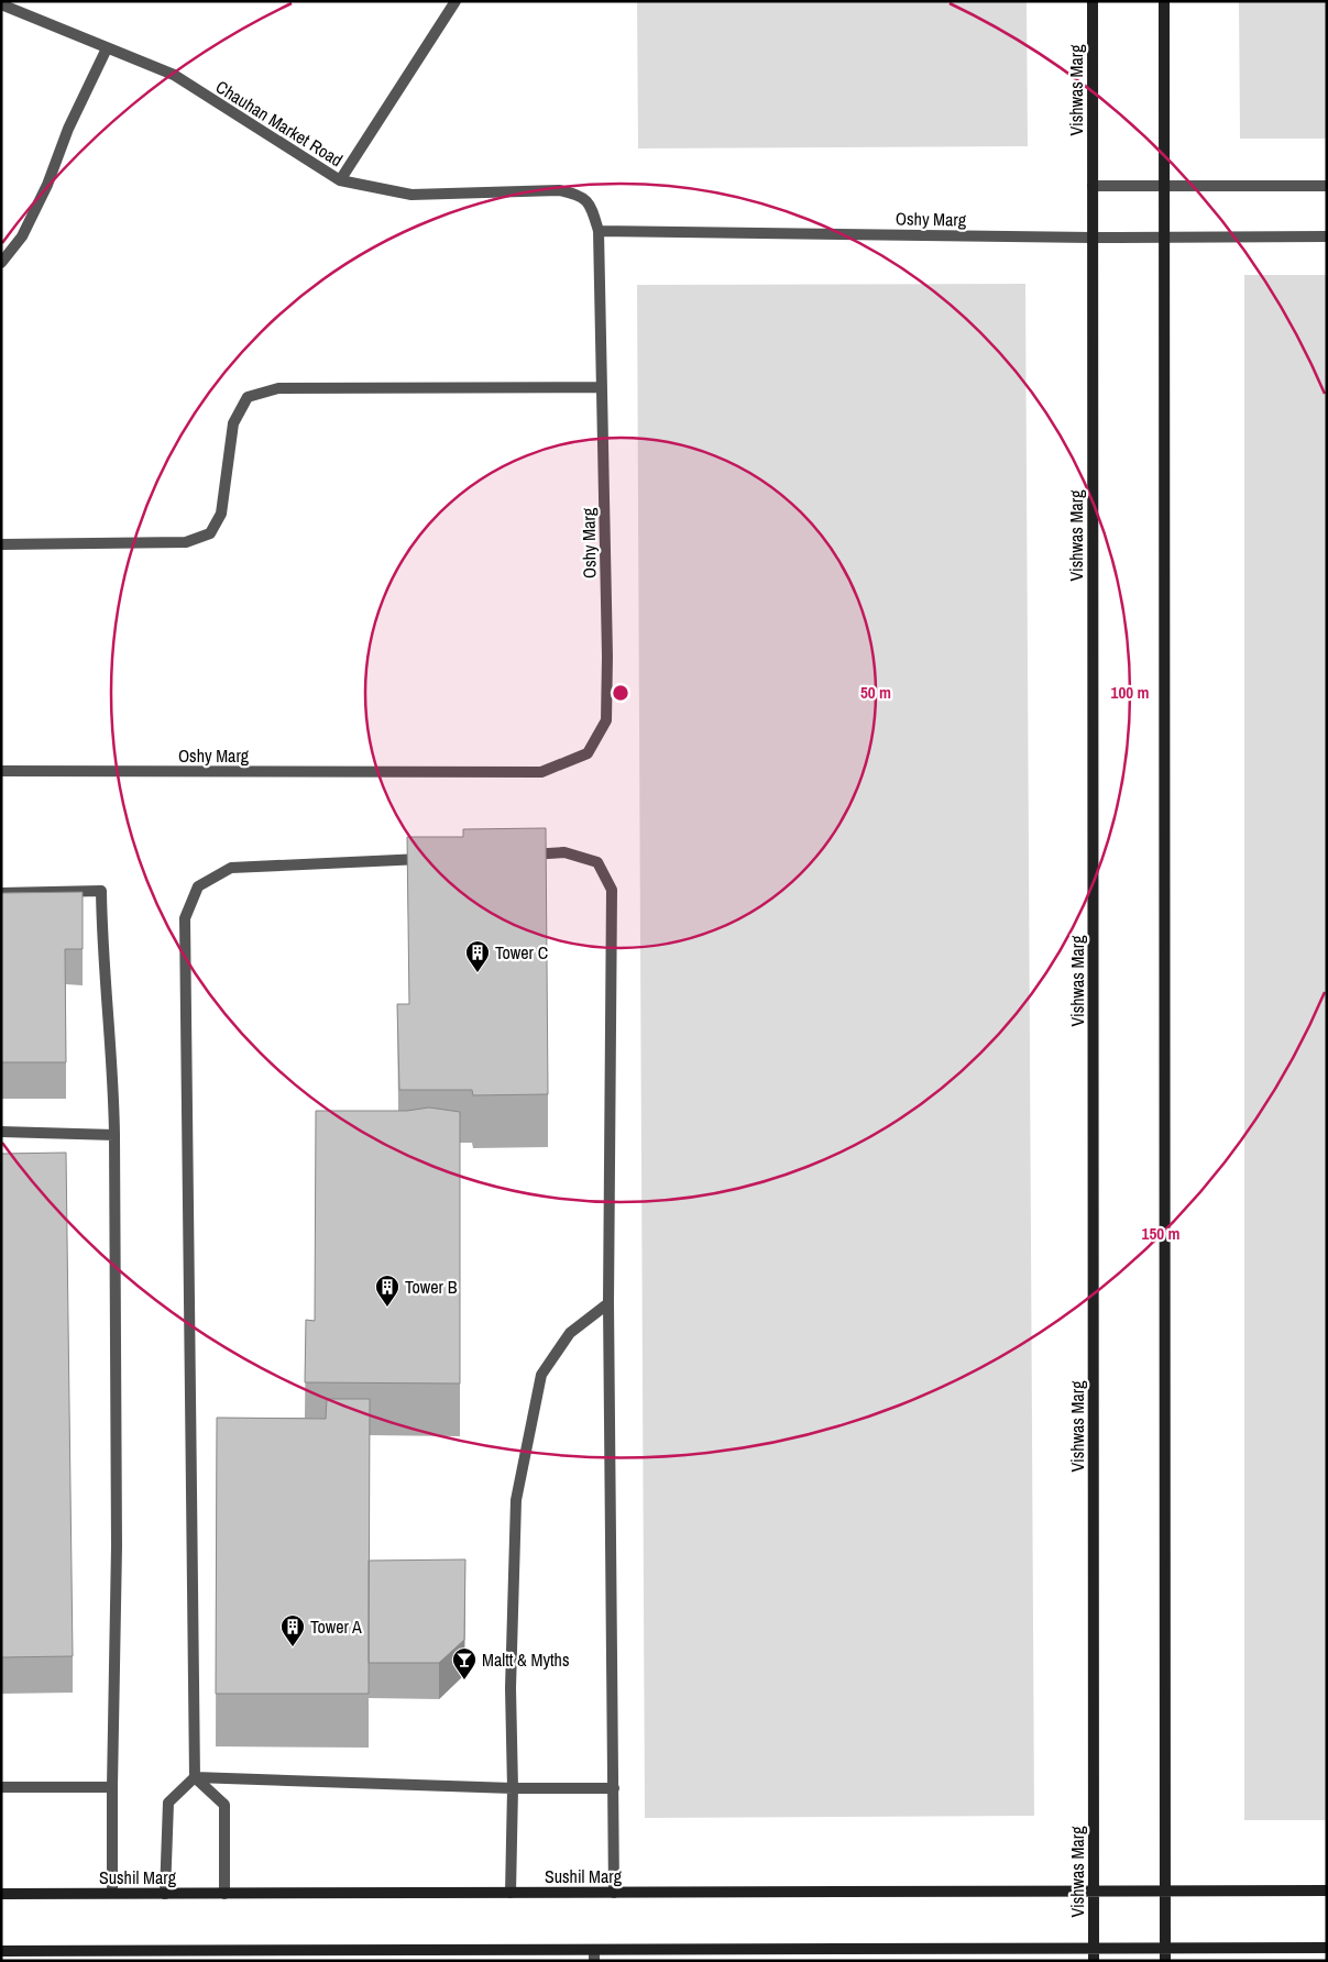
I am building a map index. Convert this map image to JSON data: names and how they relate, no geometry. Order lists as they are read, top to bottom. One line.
{"streets":{"street":["Vishwas Marg","Chauhan Market Road","Oshy Marg","Sushil Marg"]},"crossings":[["Vishwas Marg","Oshy Marg"],["Vishwas Marg","Sushil Marg"],["Chauhan Market Road","Oshy Marg"]],"places":{"building":["Tower C","Tower B","Tower A"],"bar":["Maltt & Myths"]},"rings":["50 m","100 m","150 m"]}
